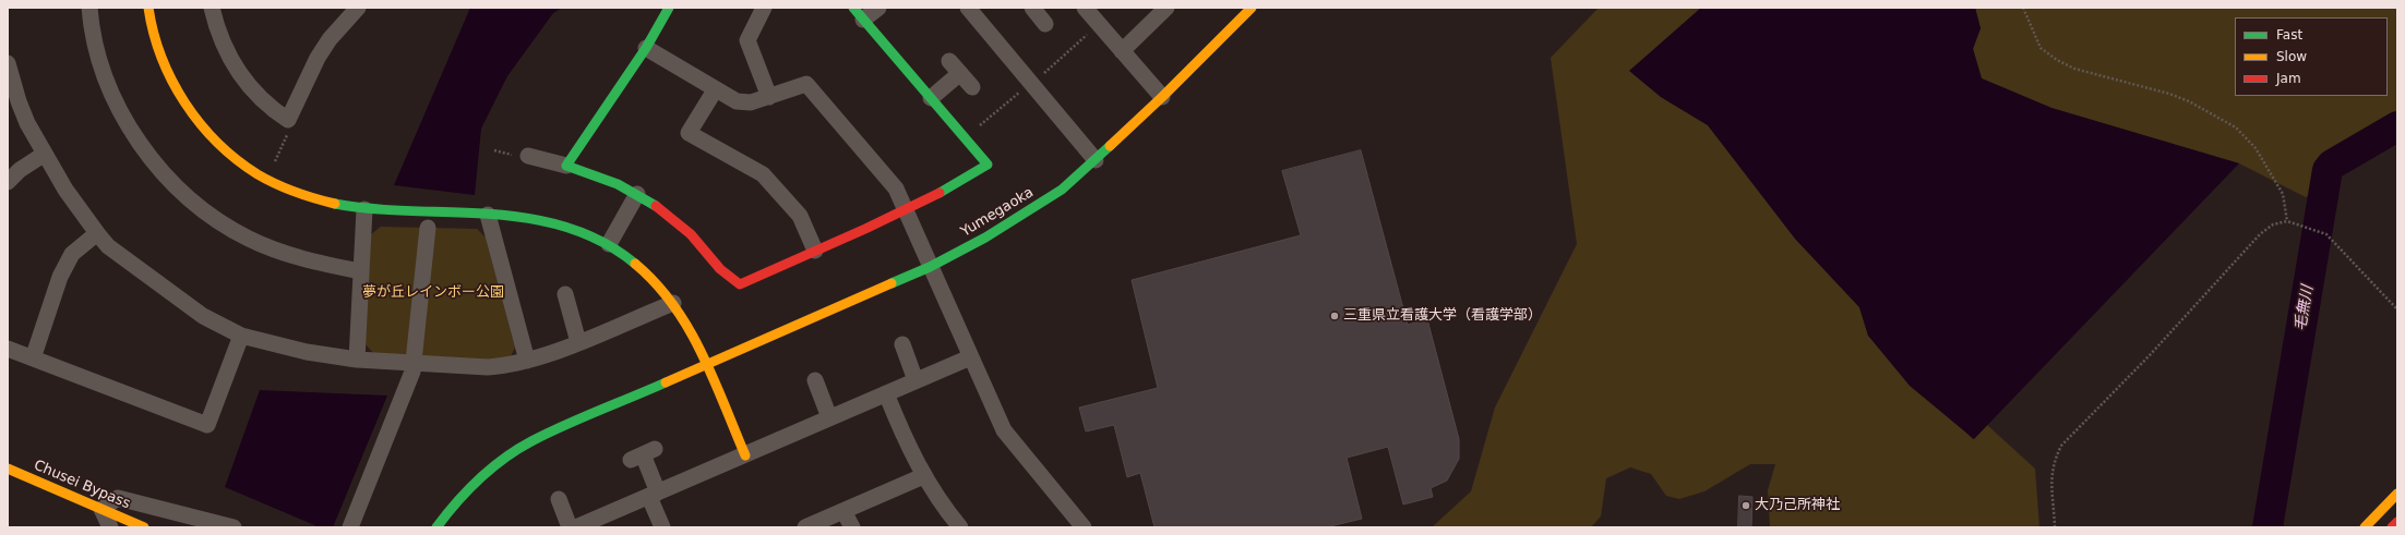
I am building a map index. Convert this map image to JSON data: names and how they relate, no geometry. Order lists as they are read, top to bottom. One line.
{"streets":{"main road":["Yumegaoka","Chusei Bypass"]},"water":["毛無川"],"parks":["夢が丘レインボー公園"],"places":["三重県立看護大学（看護学部）","大乃己所神社"],"legend":["Fast","Slow","Jam"]}
